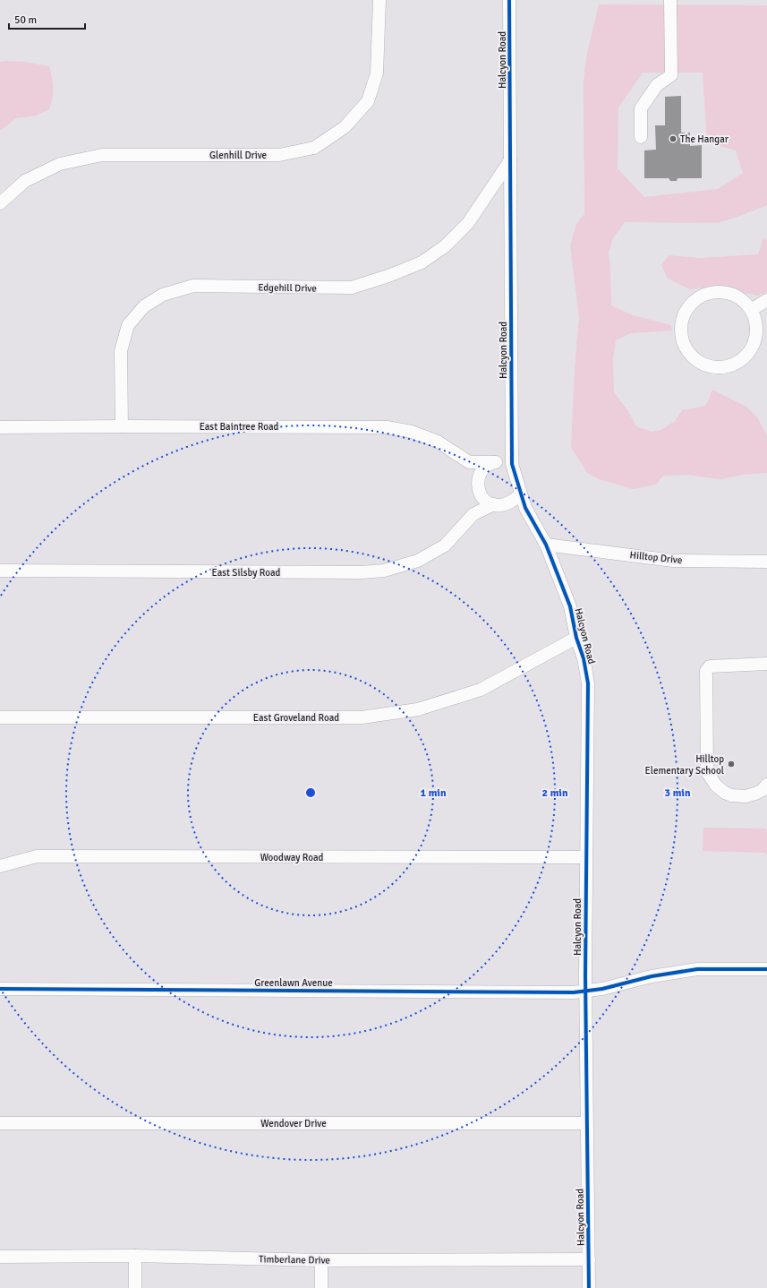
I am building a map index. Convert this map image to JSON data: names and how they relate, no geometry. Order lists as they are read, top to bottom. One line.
{"streets":{"street":["Halcyon Road","Glenhill Drive","Edgehill Drive","East Baintree Road","Hilltop Drive","East Silsby Road","East Groveland Road","Woodway Road","Greenlawn Avenue","Wendover Drive","Timberlane Drive"]},"crossings":[["Halcyon Road","Edgehill Drive"],["Halcyon Road","Hilltop Drive"],["Halcyon Road","East Silsby Road"],["Halcyon Road","East Groveland Road"],["Halcyon Road","Woodway Road"],["Halcyon Road","Greenlawn Avenue"],["Halcyon Road","Wendover Drive"],["Halcyon Road","Timberlane Drive"],["Edgehill Drive","East Baintree Road"]],"places":["The Hangar","Hilltop Elementary School"],"scale_bar":"50 m","rings":["1 min","2 min","3 min"]}
